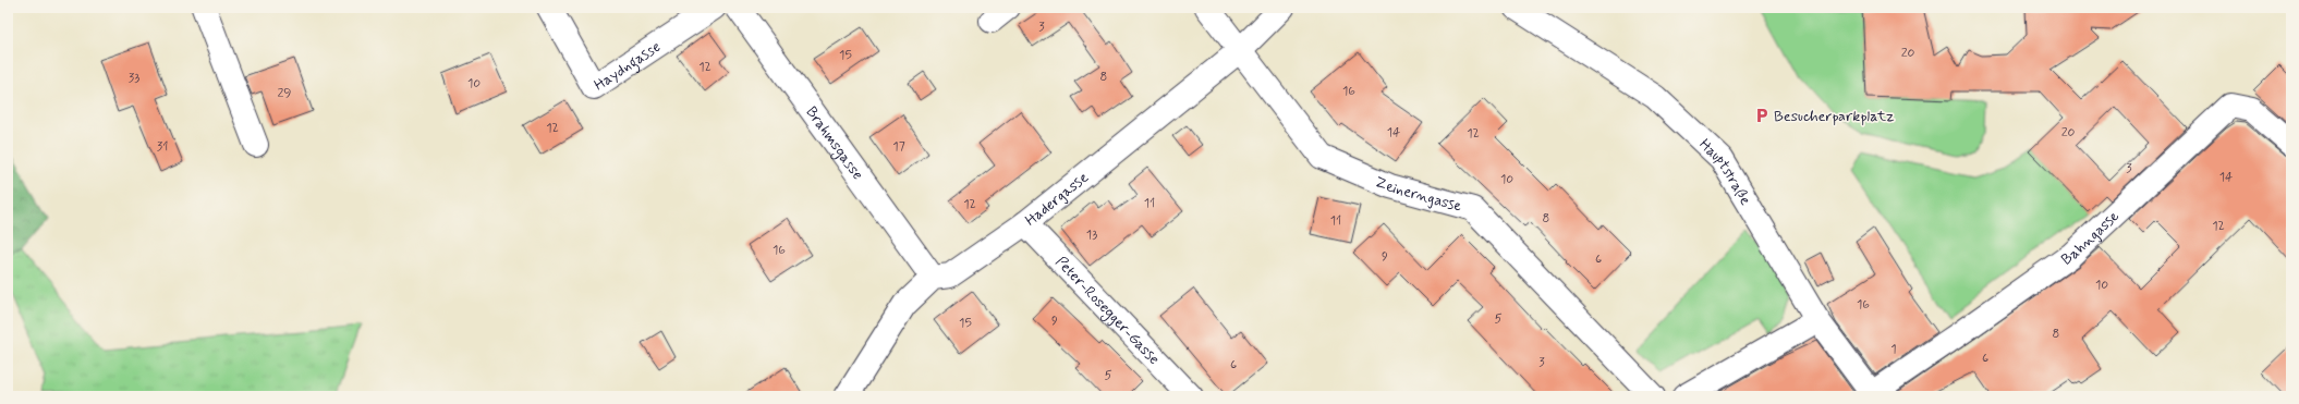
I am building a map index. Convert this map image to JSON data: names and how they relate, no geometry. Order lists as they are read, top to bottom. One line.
{"streets":{"street":["Haydngasse","Brahmsgasse","Hauptstraße","Zeinerngasse","Hadergasse","Bahngasse","Peter-Rosegger-Gasse"]},"crossings":[["Brahmsgasse","Hadergasse"],["Hauptstraße","Bahngasse"],["Zeinerngasse","Hadergasse"],["Hadergasse","Peter-Rosegger-Gasse"]],"places":{"parking":["Besucherparkplatz"]},"house_numbers":["3","20","15","12","8","33","10","16","29","12","14","20","12","31","17","3","14","10","11","12","8","11","12","13","16","9","6","10","16","5","9","15","8","1","6","3","6","5"]}
